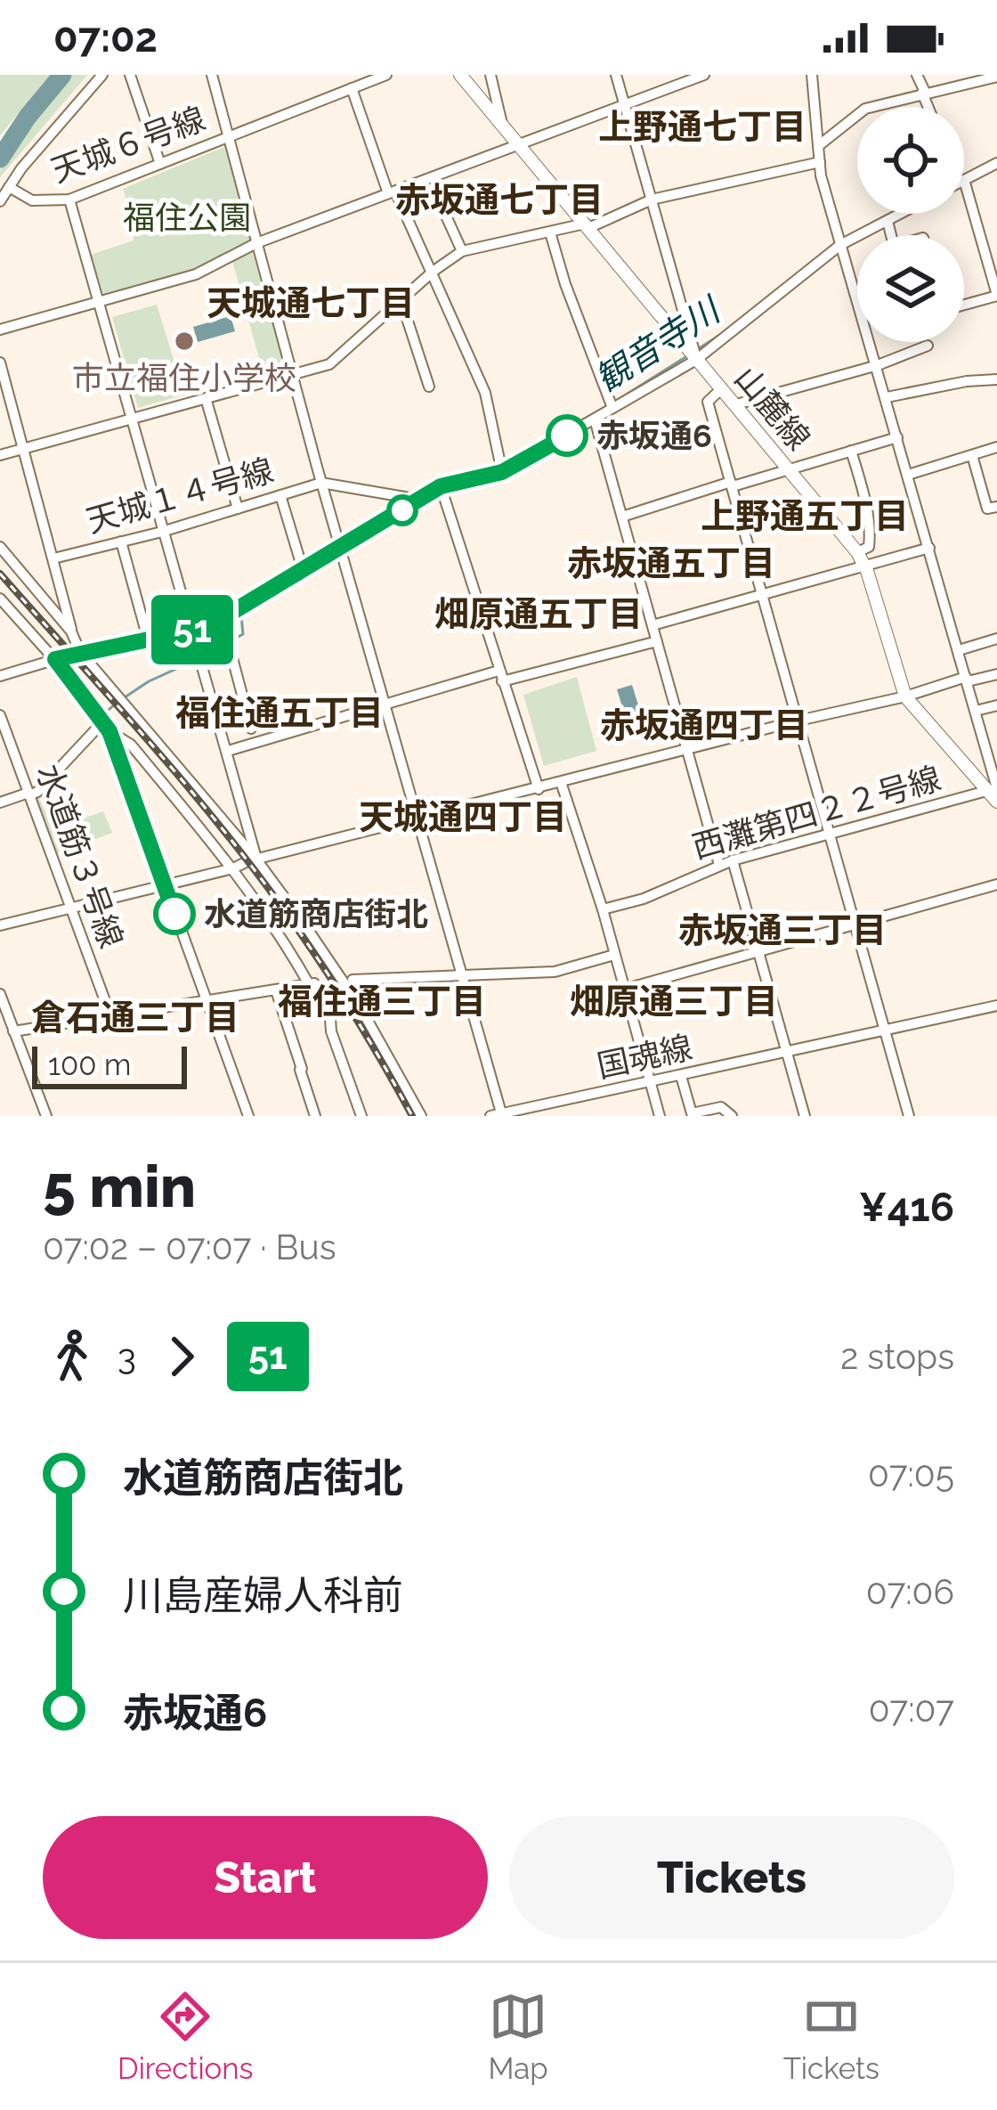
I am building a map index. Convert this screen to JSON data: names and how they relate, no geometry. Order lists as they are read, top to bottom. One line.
{"streets":{"main road":["山麓線"],"street":["天城６号線","天城１４号線","西灘第四２２号線","水道筋３号線","国魂線"]},"crossings":[["山麓線","西灘第四２２号線"]],"districts":["上野通七丁目","赤坂通七丁目","天城通七丁目","上野通五丁目","赤坂通五丁目","畑原通五丁目","福住通五丁目","赤坂通四丁目","天城通四丁目","赤坂通三丁目","福住通三丁目","畑原通三丁目","倉石通三丁目"],"water":["観音寺川"],"parks":["福住公園"],"places":["市立福住小学校","赤坂通6","水道筋商店街北"],"lines":["bus line 51"],"scale_bar":"100 m","page":{"status":"07:02","on_map":"51","scale":"100 m","heading":["5 min","07:02 – 07:07 · Bus","¥416"],"legs":["3","51","2 stops"],"list":[{"name":"水道筋商店街北","value":"07:05"},{"name":"川島産婦人科前","value":"07:06"},{"name":"赤坂通6","value":"07:07"}],"buttons":["Start","Tickets"],"tabs":["Directions","Map","Tickets"]}}
